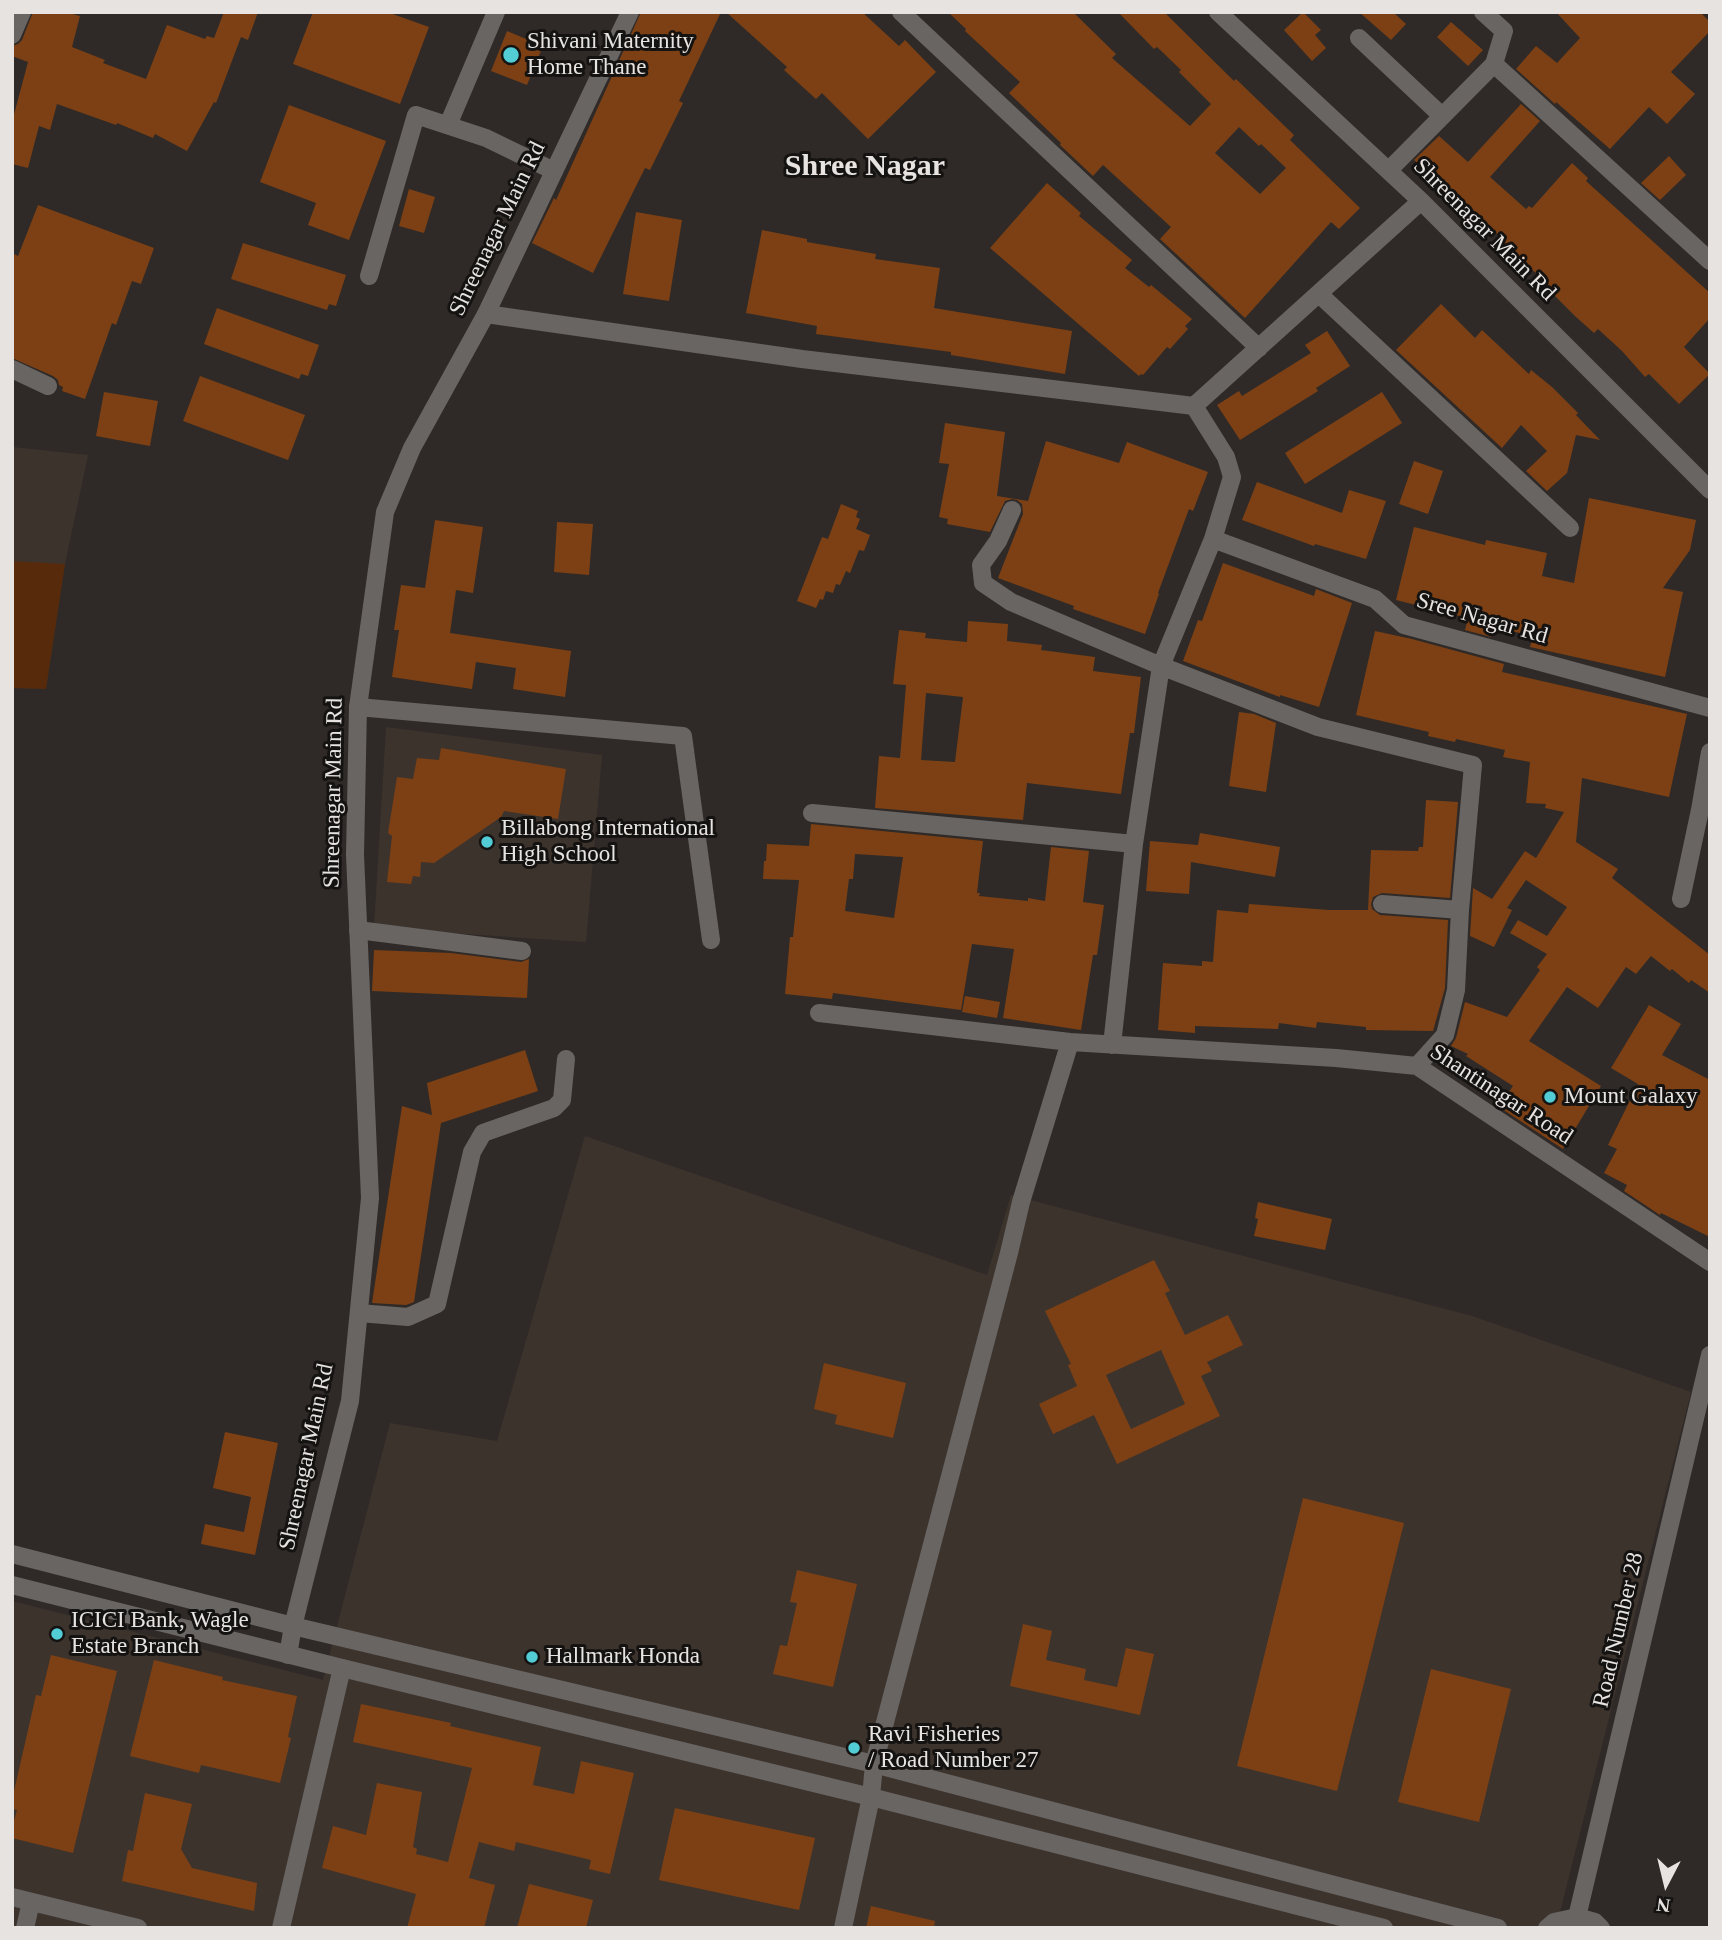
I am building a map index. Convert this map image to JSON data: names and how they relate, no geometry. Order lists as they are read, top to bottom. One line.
{"streets":{"street":["Shreenagar Main Rd","Sree Nagar Rd","Shantinagar Road","Road Number 28"]},"districts":["Shree Nagar"],"places":["Shivani Maternity Home Thane","Billabong International High School","Mount Galaxy","ICICI Bank, Wagle Estate Branch","Hallmark Honda","Ravi Fisheries / Road Number 27"],"north":"bottom"}
